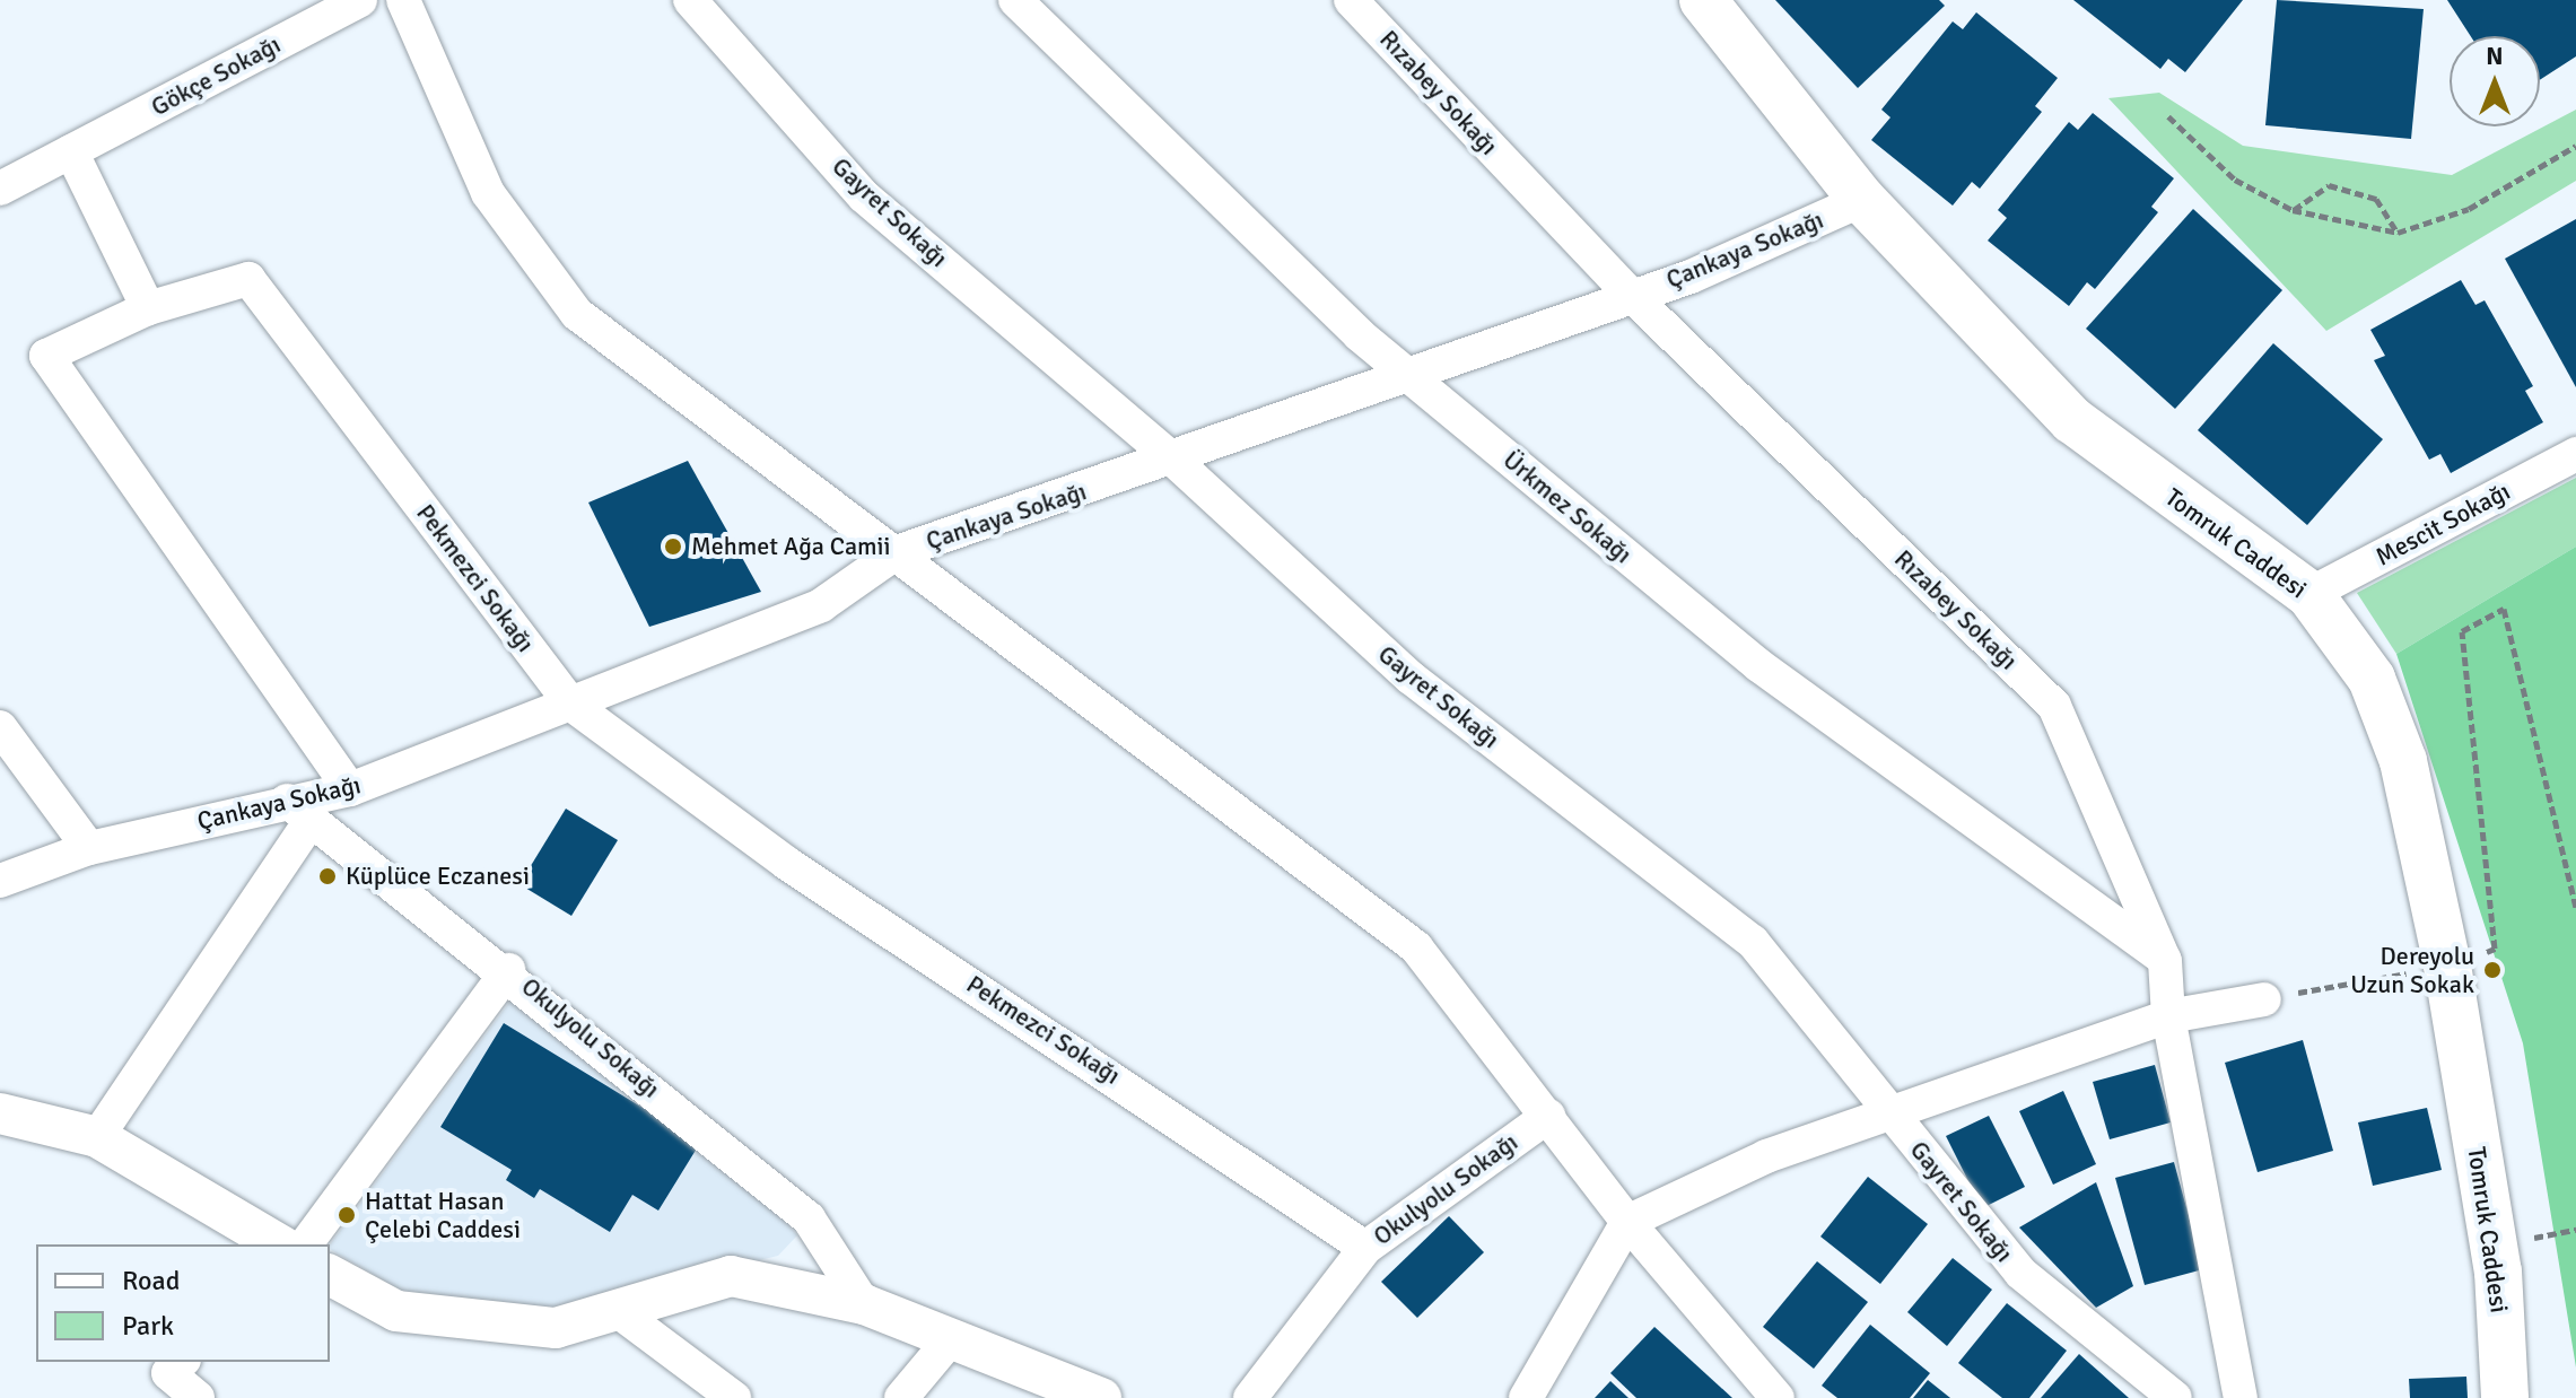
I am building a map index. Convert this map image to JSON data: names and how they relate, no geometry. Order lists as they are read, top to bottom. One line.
{"streets":{"main road":["Tomruk Caddesi"],"street":["Gökçe Sokağı","Rızabey Sokağı","Gayret Sokağı","Çankaya Sokağı","Ürkmez Sokağı","Mescit Sokağı","Pekmezci Sokağı","Okulyolu Sokağı"]},"crossings":[["Rızabey Sokağı","Çankaya Sokağı"],["Rızabey Sokağı","Ürkmez Sokağı"],["Gayret Sokağı","Çankaya Sokağı"],["Çankaya Sokağı","Ürkmez Sokağı"],["Çankaya Sokağı","Tomruk Caddesi"],["Çankaya Sokağı","Pekmezci Sokağı"],["Çankaya Sokağı","Okulyolu Sokağı"],["Mescit Sokağı","Tomruk Caddesi"],["Pekmezci Sokağı","Okulyolu Sokağı"]],"places":["Mehmet Ağa Camii","Küplüce Eczanesi","Dereyolu Uzun Sokak","Hattat Hasan Çelebi Caddesi"],"legend":["Road","Park"],"north":"top"}
